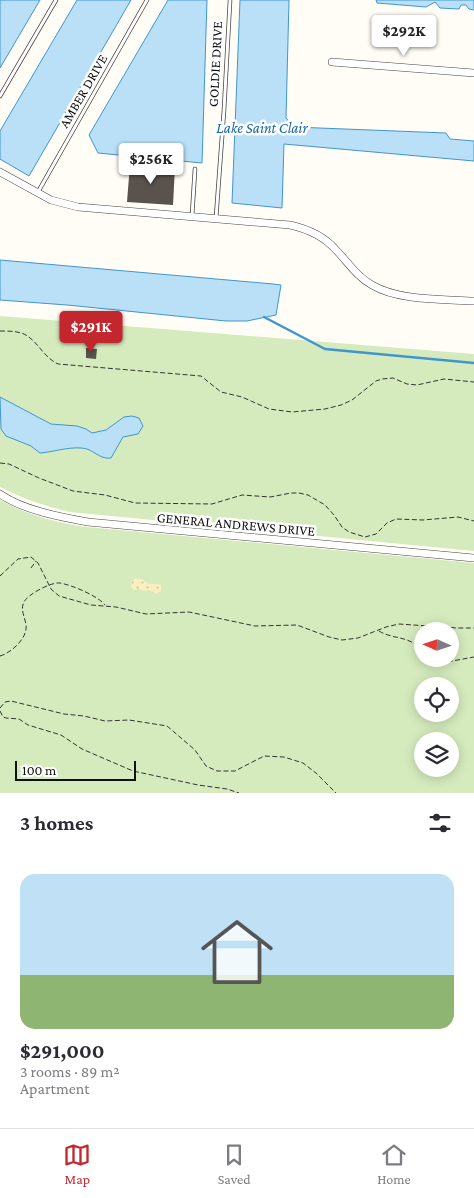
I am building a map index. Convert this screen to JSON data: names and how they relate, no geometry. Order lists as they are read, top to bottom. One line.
{"streets":{"street":["GENERAL ANDREWS DRIVE"],"lane":["GOLDIE DRIVE","AMBER DRIVE"]},"water":["Lake Saint Clair"],"scale_bar":"100 m","north":"left","page":{"price":["$292K","$256K","$291K"],"scale":"100 m","heading":"3 homes","list":[{"name":"$291,000","note":"3 rooms · 89 m² · Apartment"}],"tabs":["Map","Saved","Home"]}}
